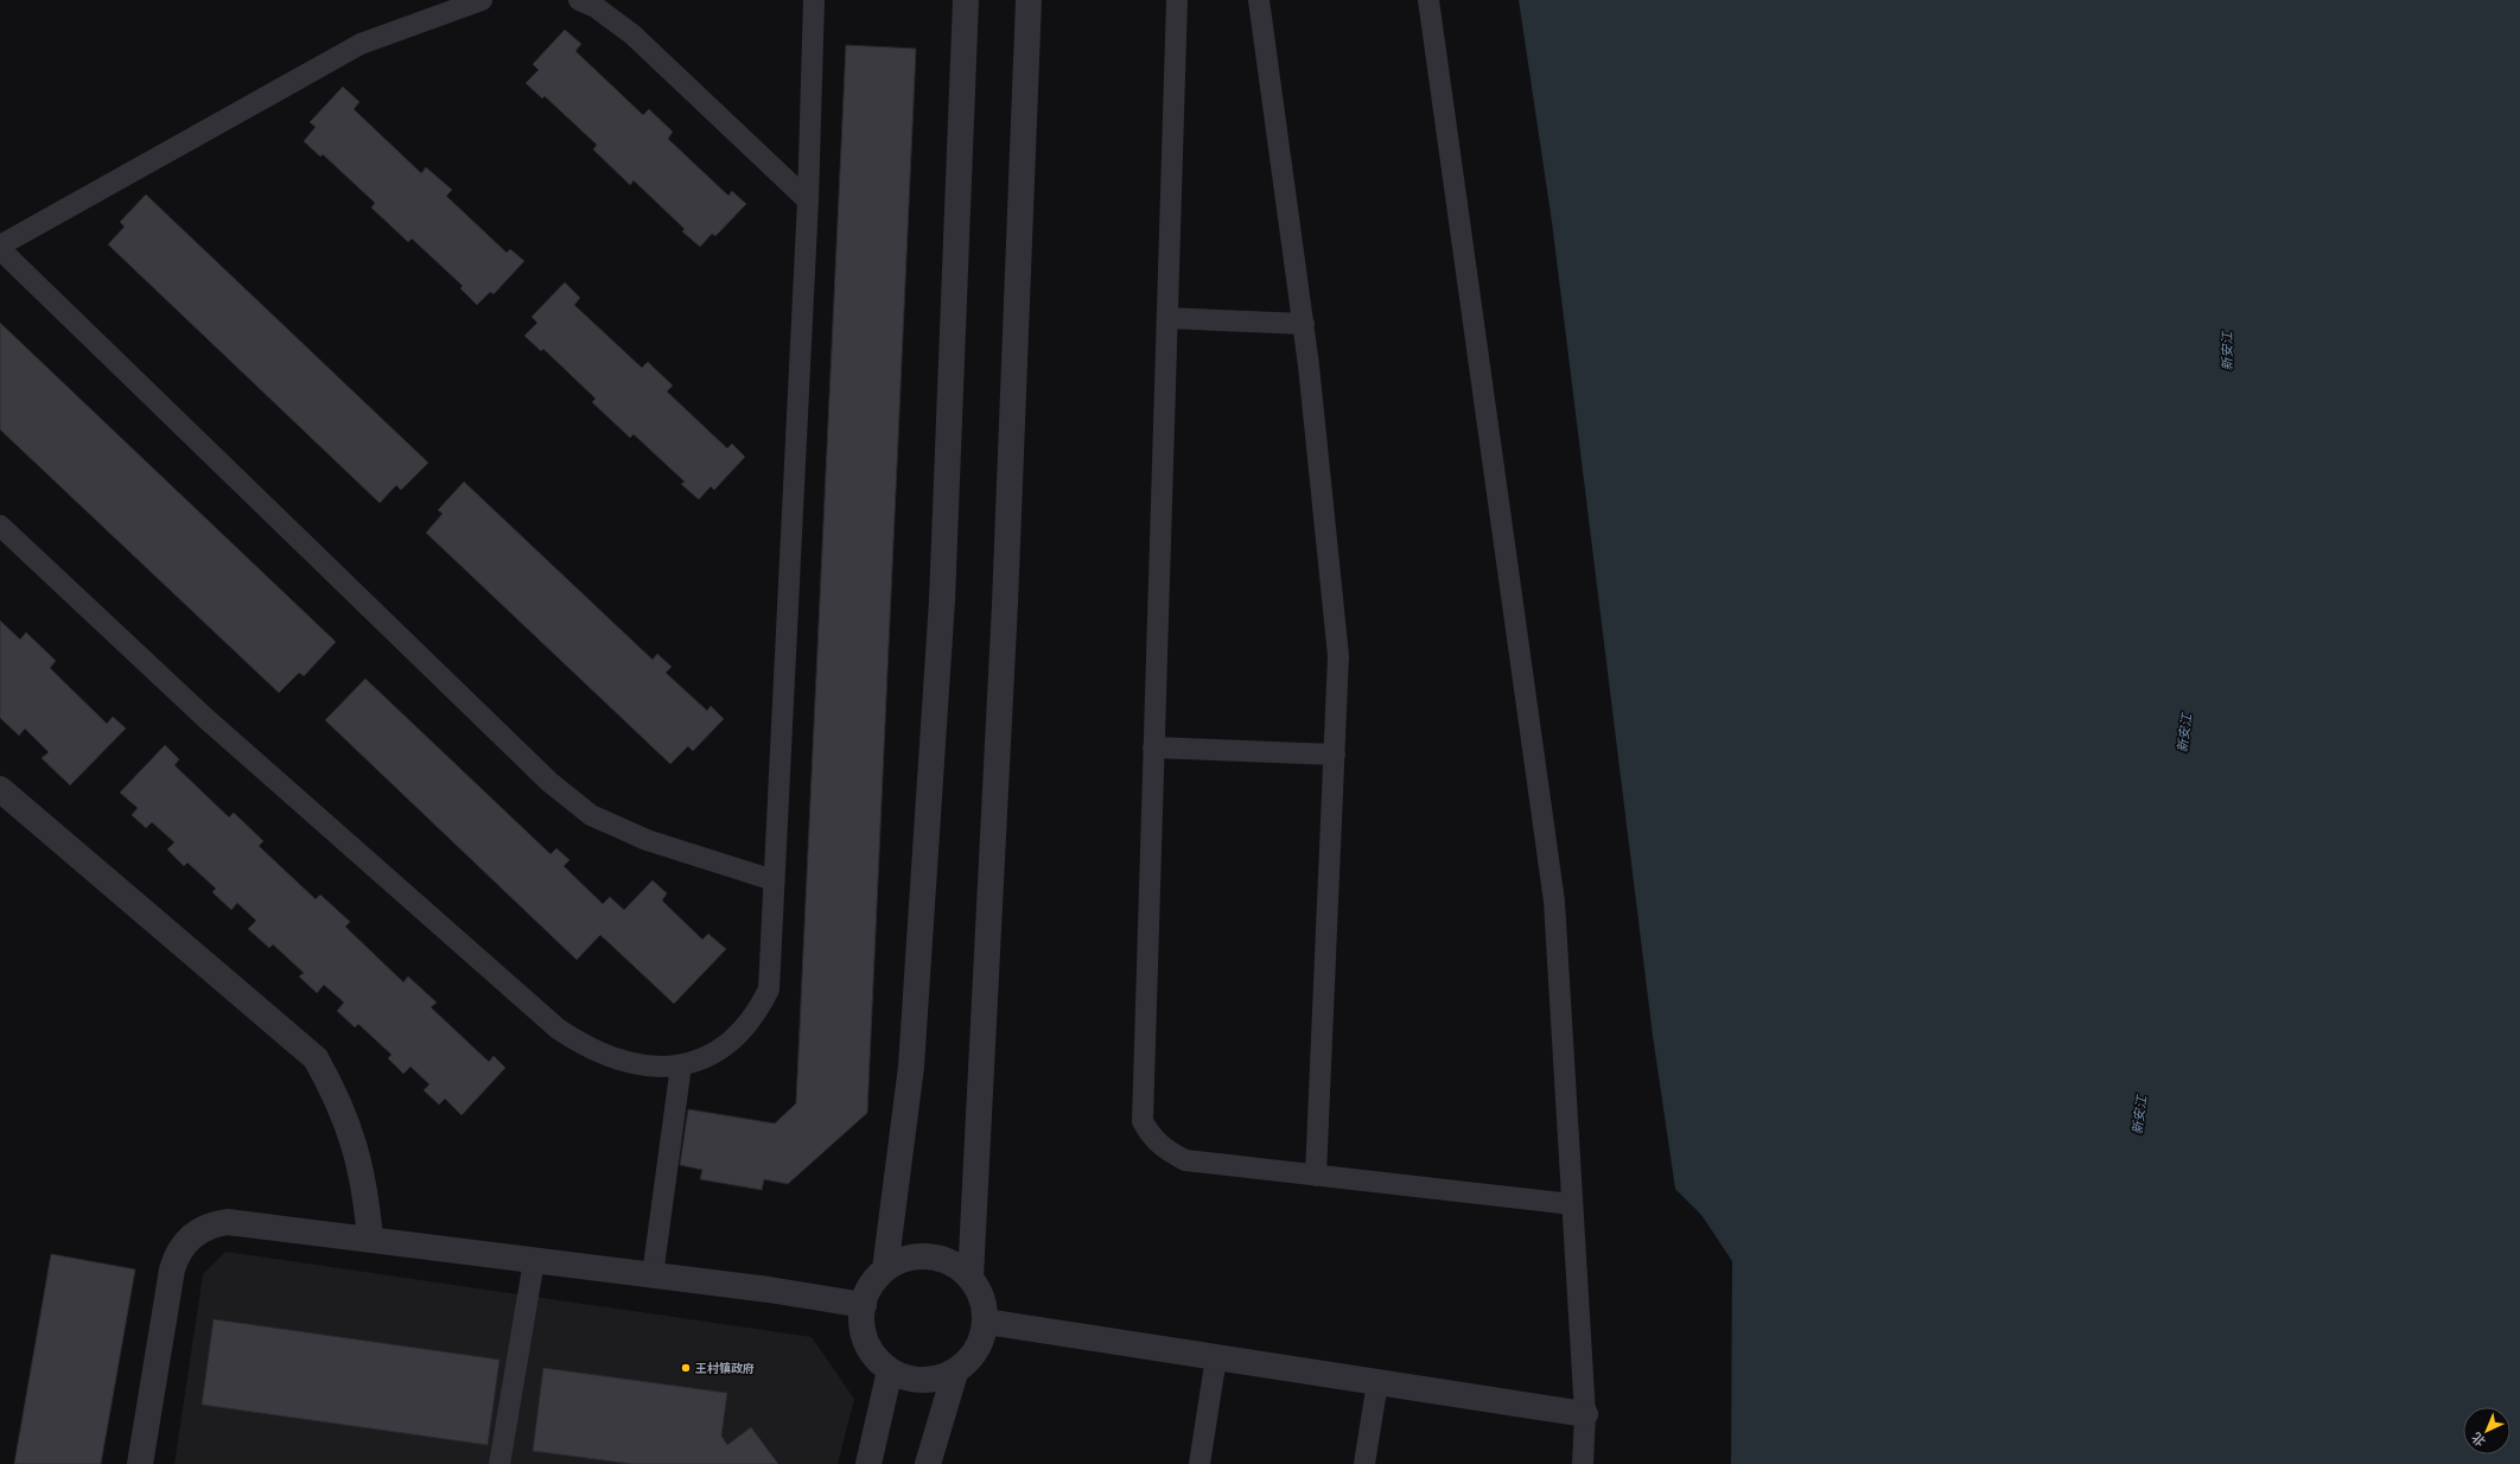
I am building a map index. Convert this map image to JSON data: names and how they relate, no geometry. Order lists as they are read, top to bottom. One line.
{"water":["新安江"],"places":["王村镇政府"],"north":"bottom left"}
